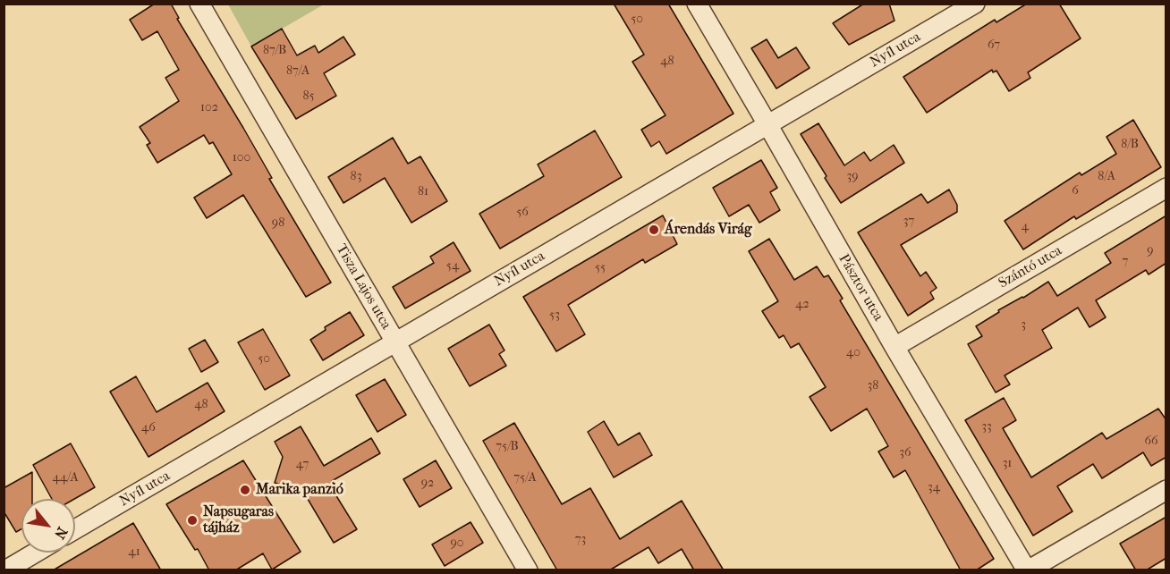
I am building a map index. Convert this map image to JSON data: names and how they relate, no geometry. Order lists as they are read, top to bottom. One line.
{"streets":{"street":["Nyíl utca","Szántó utca","Tisza Lajos utca","Pásztor utca"]},"crossings":[["Nyíl utca","Tisza Lajos utca"],["Nyíl utca","Pásztor utca"],["Szántó utca","Pásztor utca"]],"places":["Árendás Virág","Marika panzió","Napsugaras tájház"],"house_numbers":["50","67","87/B","48","87/A","85","102","8/B","100","83","39","8/A","6","81","56","37","98","4","9","7","54","55","42","53","3","40","50","38","48","33","46","66","75/B","36","31","47","44/A","75/A","92","34","73","90","41"],"north":"bottom right"}
